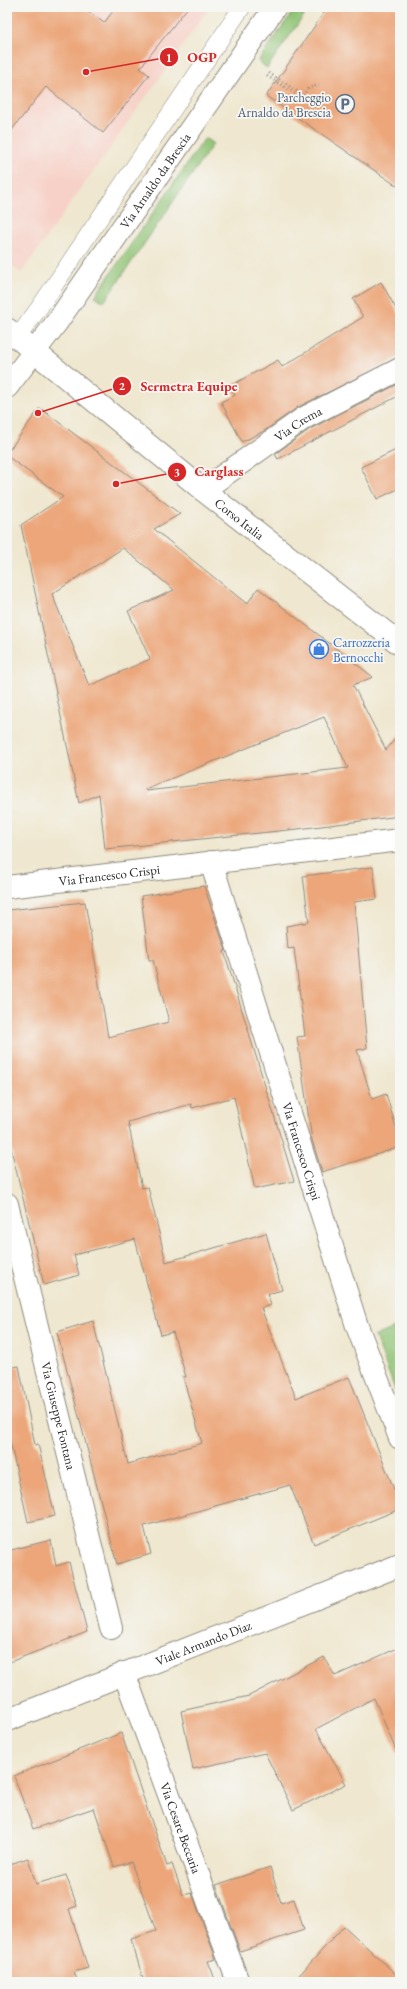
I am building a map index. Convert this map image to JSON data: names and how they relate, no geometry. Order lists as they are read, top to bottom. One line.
{"streets":{"street":["Via Arnaldo da Brescia","Via Crema","Corso Italia","Via Francesco Crispi","Via Giuseppe Fontana","Viale Armando Diaz","Via Cesare Beccaria"]},"crossings":[["Via Arnaldo da Brescia","Corso Italia"],["Via Crema","Corso Italia"],["Viale Armando Diaz","Via Cesare Beccaria"]],"places":{"other":["OGP","Sermetra Equipe","Carglass"],"parking":["Parcheggio Arnaldo da Brescia"],"shop":["Carrozzeria Bernocchi"]}}
